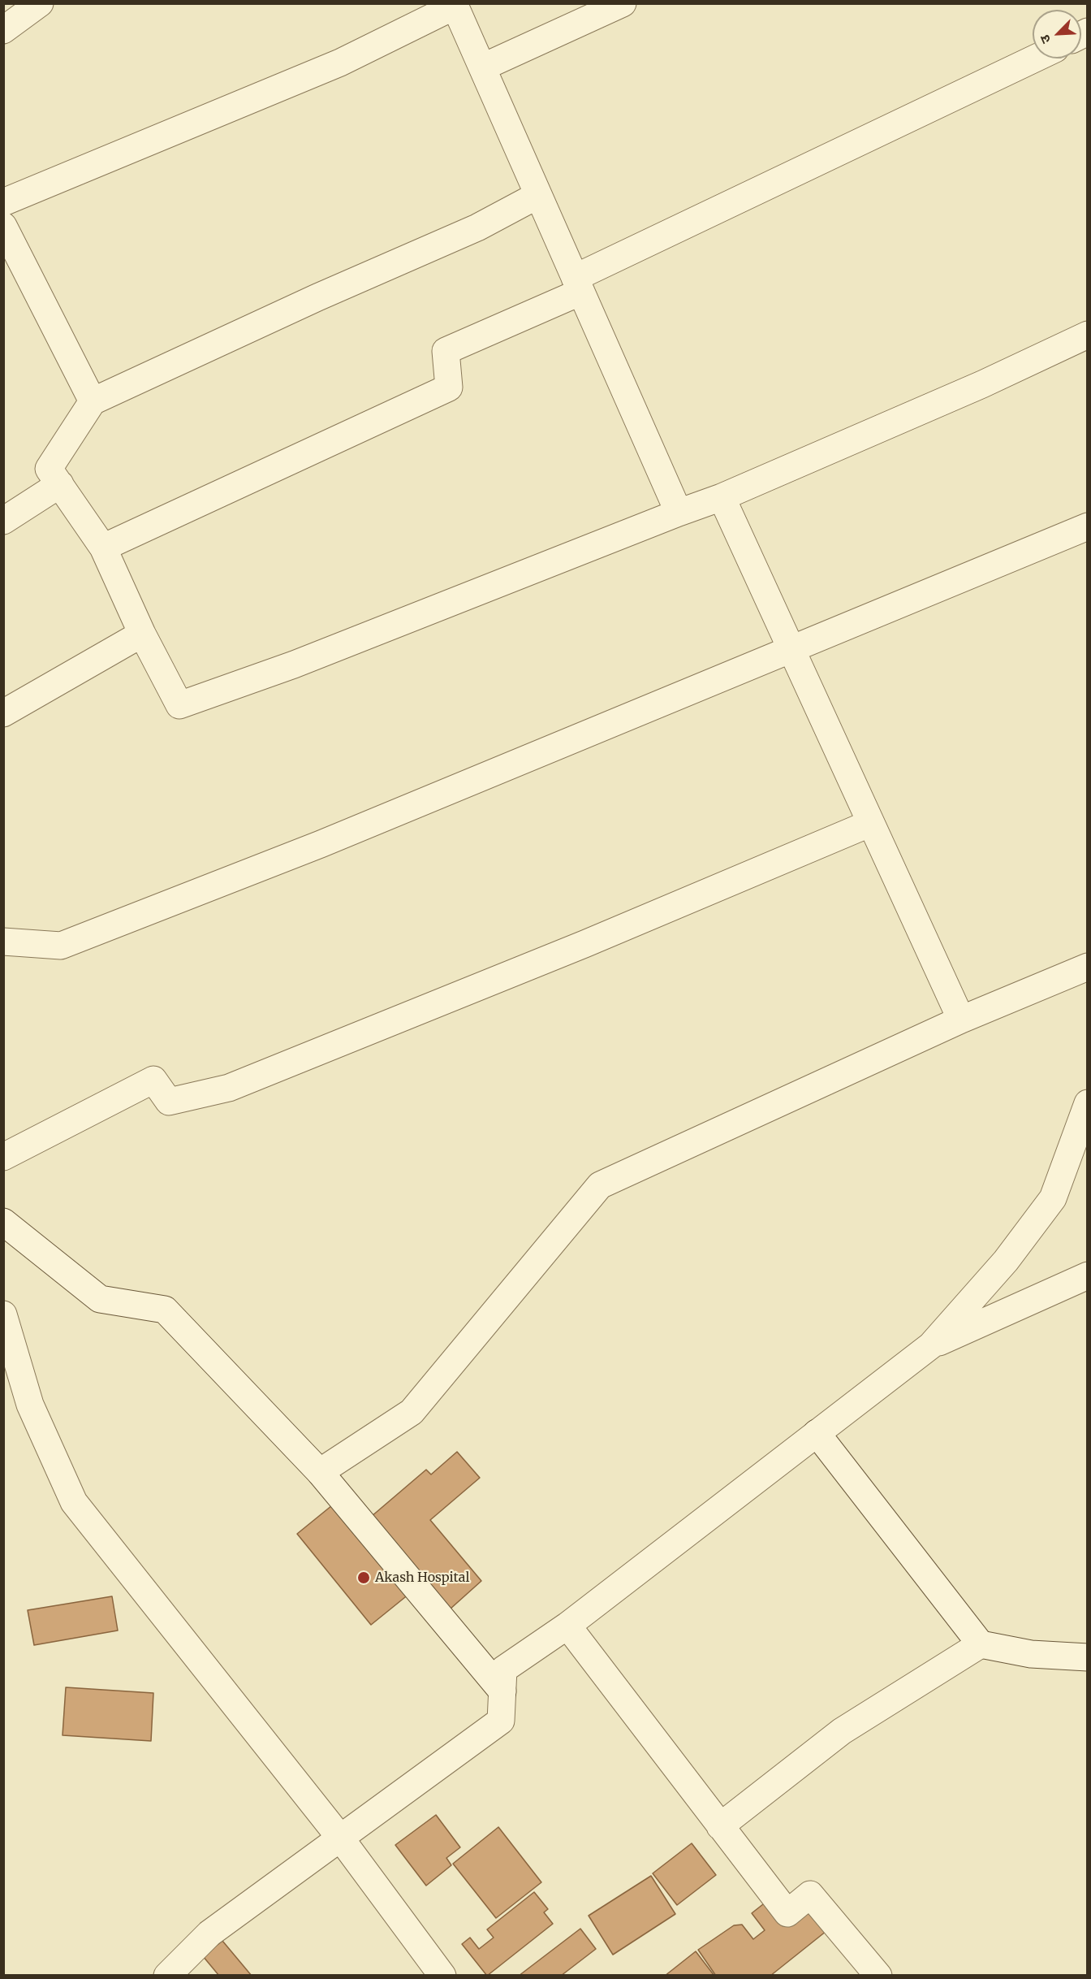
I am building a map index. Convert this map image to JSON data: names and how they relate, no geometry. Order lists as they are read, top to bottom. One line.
{"places":["Akash Hospital"],"north":"bottom left"}
